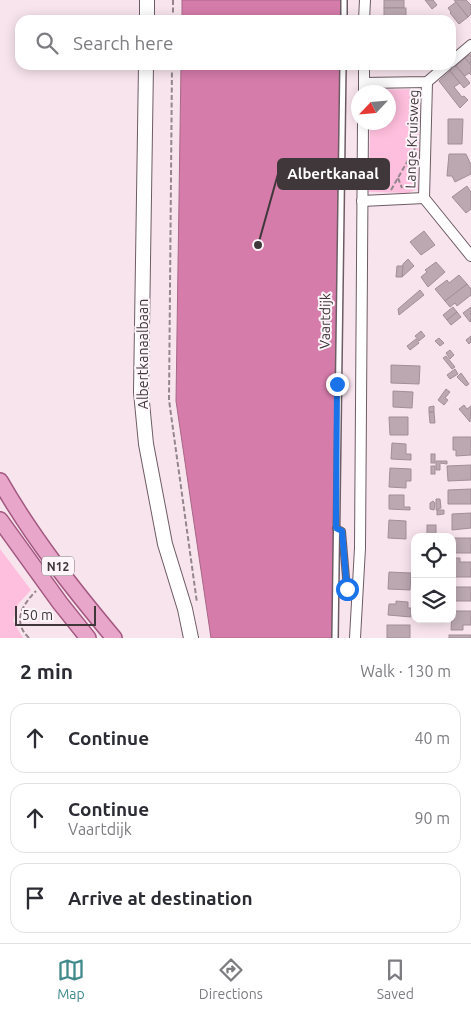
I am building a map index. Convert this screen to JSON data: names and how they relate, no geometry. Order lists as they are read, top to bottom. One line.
{"streets":{"main road":["N12"],"street":["Lange Kruisweg","Albertkanaalbaan"],"lane":["Vaartdijk"]},"places":["Albertkanaal"],"scale_bar":"50 m","north":"bottom left","page":{"search":"Search here","scale":"50 m","heading":["2 min","Walk · 130 m"],"list":[["Continue","40 m"],["Continue","Vaartdijk","90 m"],"Arrive at destination"],"nav":["Map","Directions","Saved"]}}
